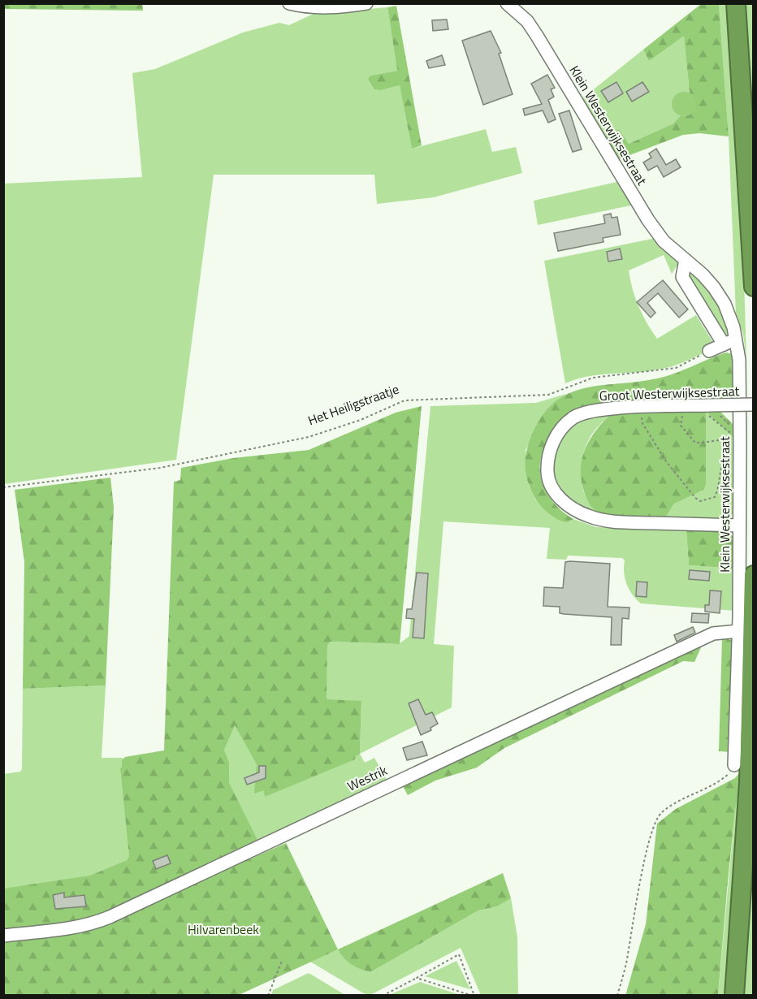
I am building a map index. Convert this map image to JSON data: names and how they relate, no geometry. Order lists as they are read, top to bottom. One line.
{"streets":{"street":["Klein Westerwijksestraat","Groot Westerwijksestraat","Westrik"],"path":["Het Heiligstraatje"]},"crossings":[["Klein Westerwijksestraat","Groot Westerwijksestraat"],["Klein Westerwijksestraat","Westrik"]],"parks":["Hilvarenbeek"]}
